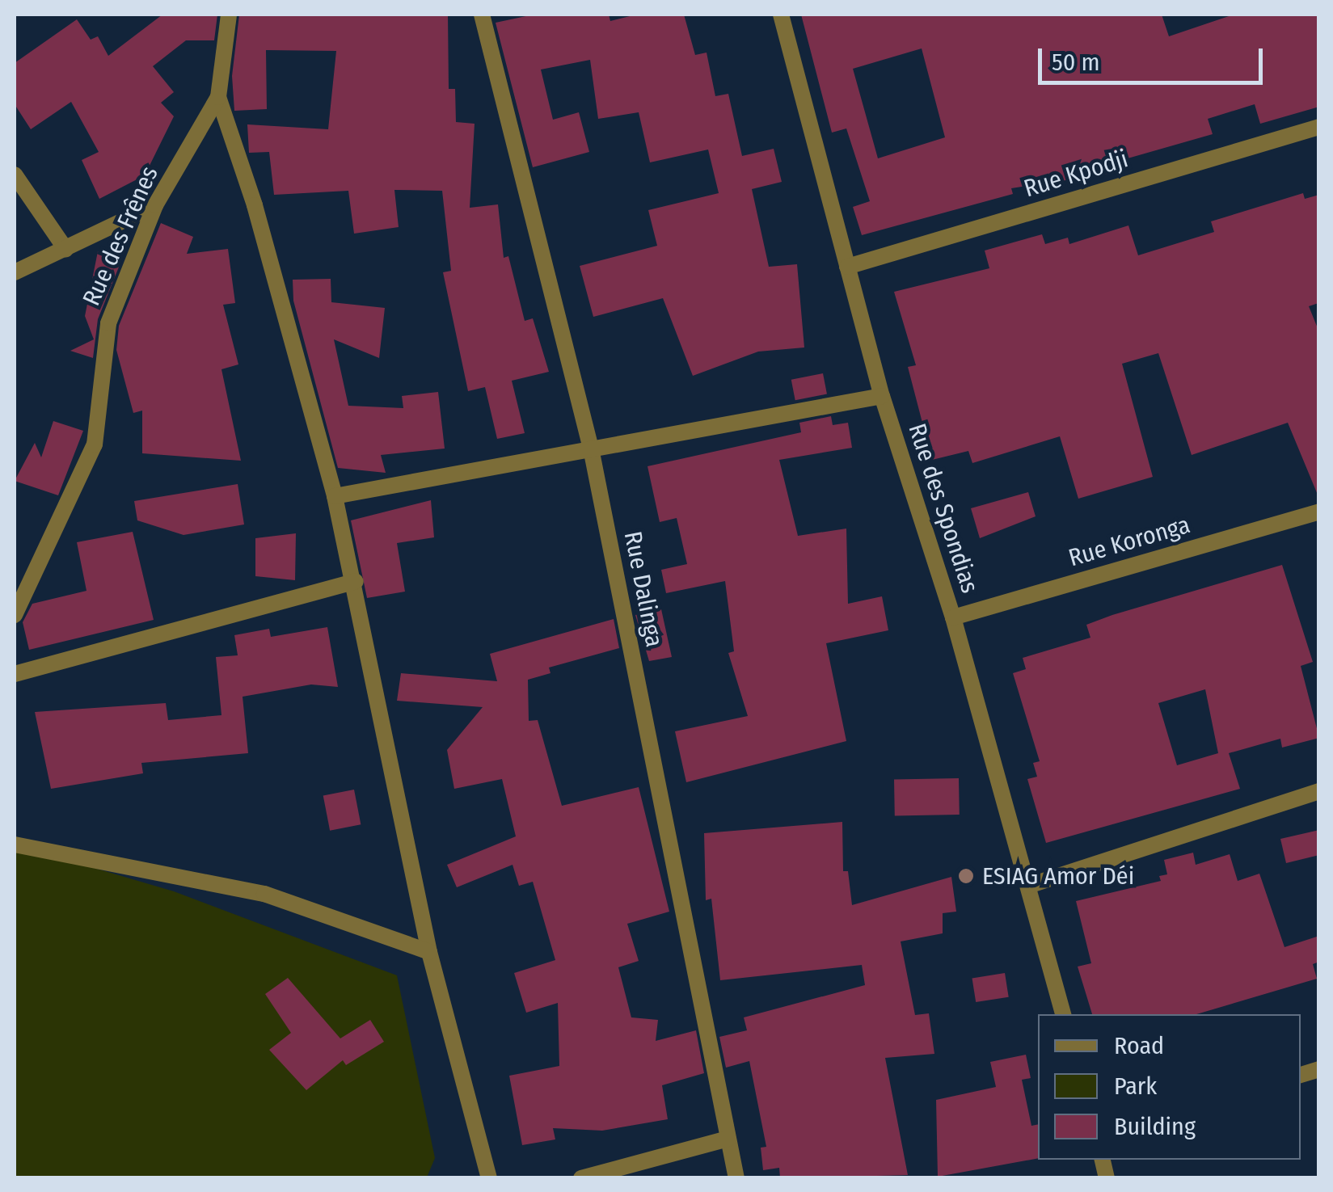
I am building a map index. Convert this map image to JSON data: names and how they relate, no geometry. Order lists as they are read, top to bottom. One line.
{"streets":{"street":["Rue Kpodji","Rue des Frênes","Rue des Spondias","Rue Koronga","Rue Dalinga"]},"crossings":[["Rue Kpodji","Rue des Spondias"],["Rue des Spondias","Rue Koronga"]],"places":["ESIAG Amor Déi"],"legend":["Road","Park","Building"],"scale_bar":"50 m"}
